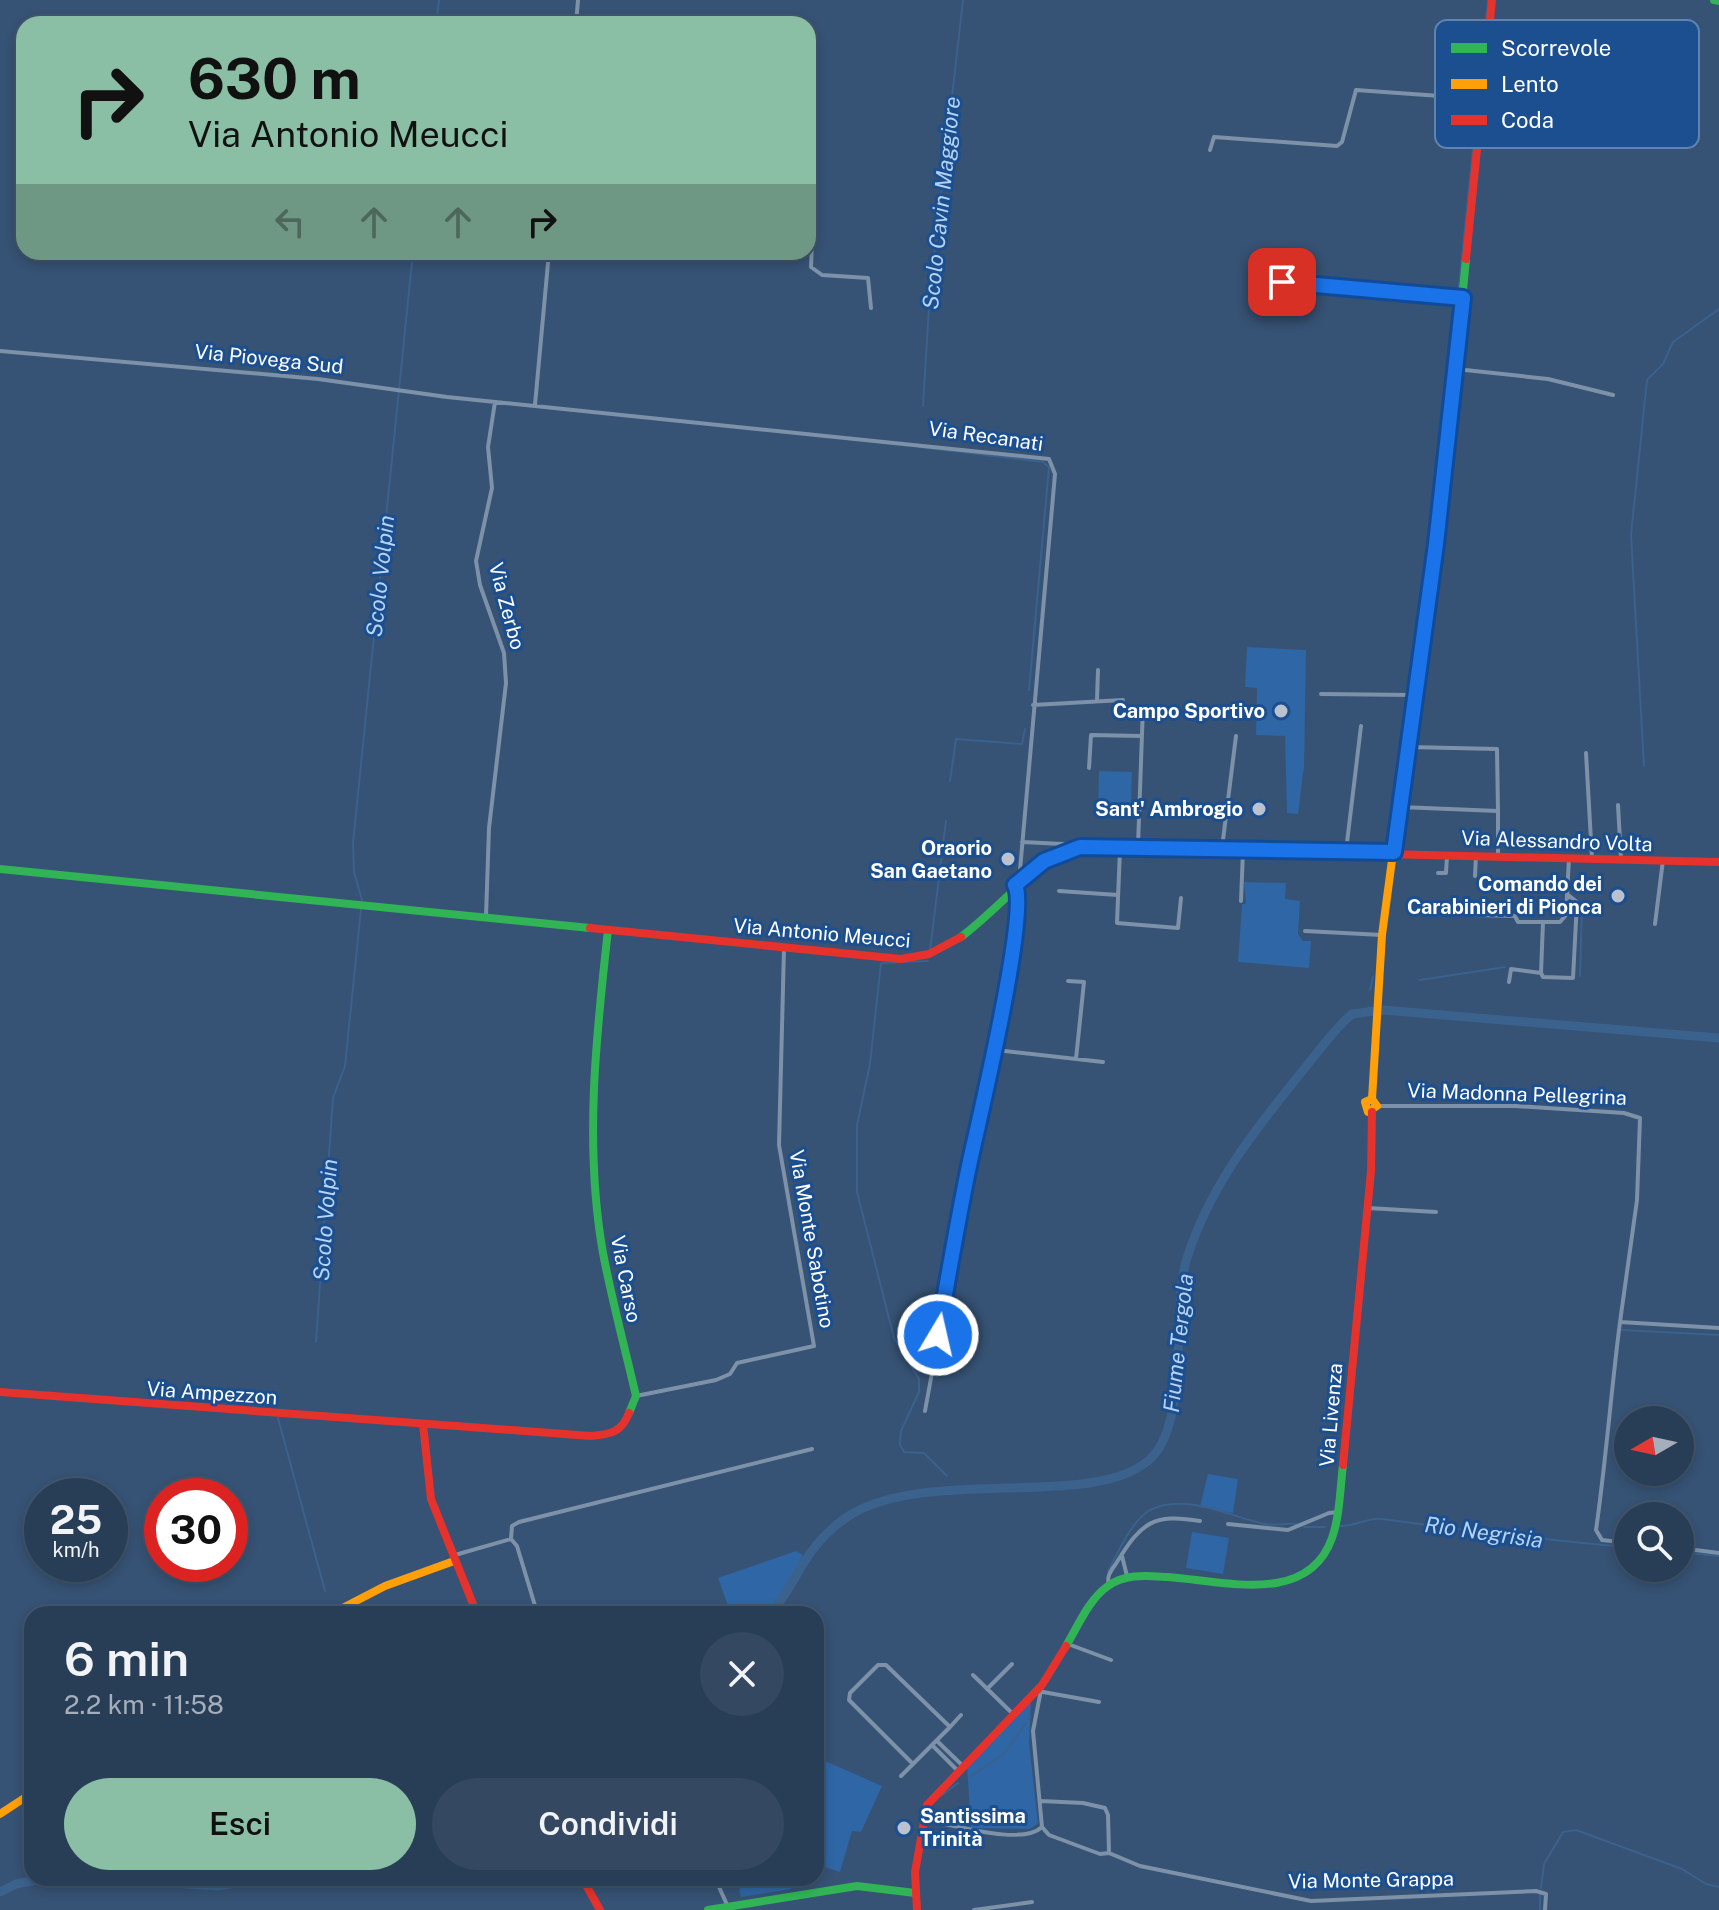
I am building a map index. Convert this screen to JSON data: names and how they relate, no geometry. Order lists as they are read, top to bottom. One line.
{"streets":{"street":["Via Piovega Sud","Via Recanati","Via Zerbo","Via Alessandro Volta","Via Antonio Meucci","Via Madonna Pellegrina","Via Monte Sabotino","Via Carso","Via Ampezzon","Via Livenza","Via Monte Grappa"]},"crossings":[["Via Piovega Sud","Via Recanati"],["Via Piovega Sud","Via Zerbo"],["Via Recanati","Via Antonio Meucci"],["Via Zerbo","Via Antonio Meucci"],["Via Alessandro Volta","Via Antonio Meucci"],["Via Alessandro Volta","Via Livenza"],["Via Antonio Meucci","Via Monte Sabotino"],["Via Antonio Meucci","Via Carso"],["Via Antonio Meucci","Via Livenza"],["Via Madonna Pellegrina","Via Livenza"],["Via Monte Sabotino","Via Carso"]],"water":["Scolo Cavin Maggiore","Scolo Volpin","Fiume Tergola","Rio Negrisia"],"places":["Campo Sportivo","Sant' Ambrogio","Oraorio San Gaetano","Comando dei Carabinieri di Pionca","Santissima Trinità"],"legend":["Scorrevole","Lento","Coda"],"north":"left","page":{"turn":["630 m","Via Antonio Meucci"],"speed":"25 km/h","limit":"30","heading":["6 min","2.2 km · 11:58"],"buttons":["Esci","Condividi"]}}
